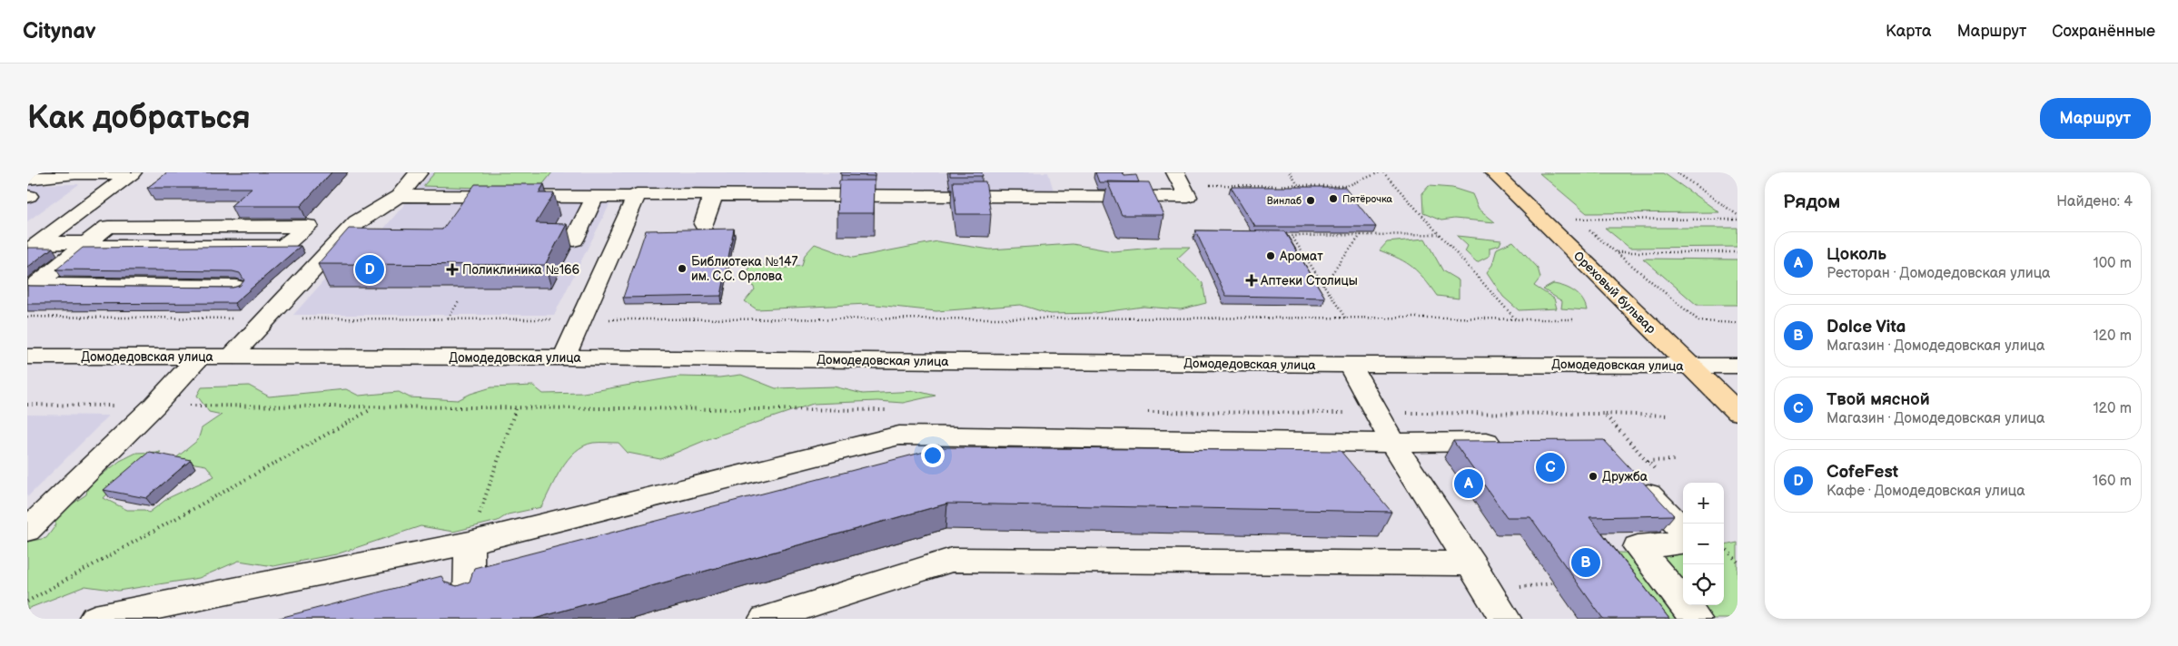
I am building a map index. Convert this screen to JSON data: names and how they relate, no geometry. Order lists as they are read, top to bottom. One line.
{"streets":{"main road":["Ореховый бульвар"],"street":["Домодедовская улица"]},"crossings":[["Ореховый бульвар","Домодедовская улица"]],"places":{"other":["Пятёрочка","Винлаб","Аромат","Библиотека №147 им. С.С. Орлова","Дружба"],"health":["Поликлиника №166","Аптеки Столицы"]},"page":{"header":"Citynav","nav":["Карта","Маршрут","Сохранённые"],"buttons":"Маршрут","title":"Как добраться","heading":["Рядом","Найдено: 4"],"list":[{"mark":"A","name":"Цоколь","note":"Ресторан · Домодедовская улица","value":"100 m"},{"mark":"B","name":"Dolce Vita","note":"Магазин · Домодедовская улица","value":"120 m"},{"mark":"C","name":"Твой мясной","note":"Магазин · Домодедовская улица","value":"120 m"},{"mark":"D","name":"CofeFest","note":"Кафе · Домодедовская улица","value":"160 m"}],"pins":["D","C","A","B"],"map_buttons":["+","−"]}}
